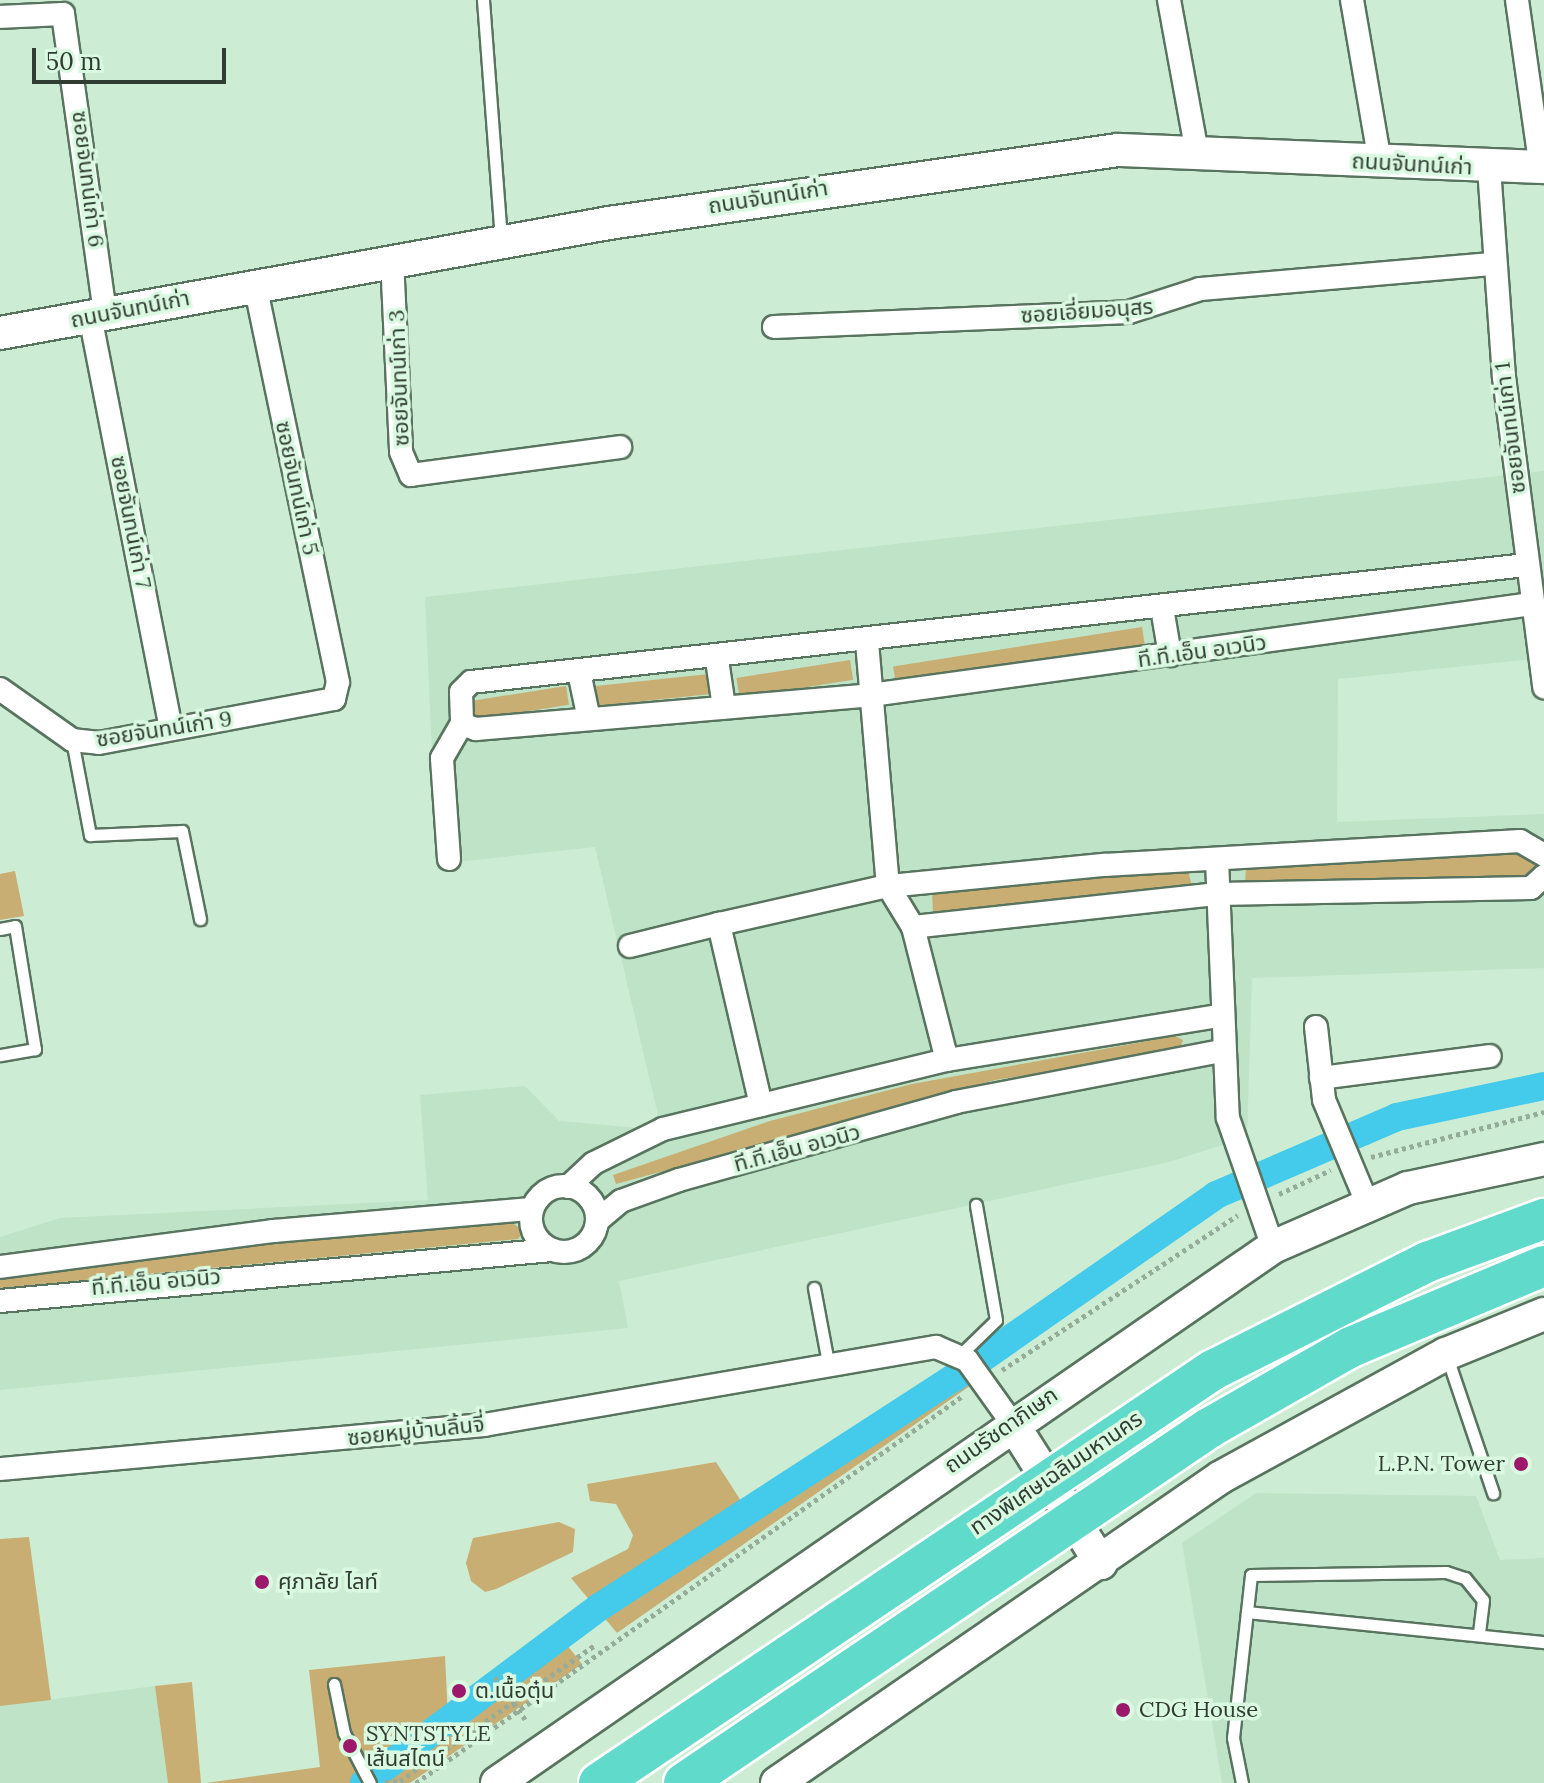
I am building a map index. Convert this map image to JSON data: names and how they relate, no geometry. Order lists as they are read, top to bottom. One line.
{"streets":{"highway":["ทางพิเศษเฉลิมมหานคร"],"main road":["ถนนจันทน์เก่า","ถนนรัชดาภิเษก"],"street":["ซอยจันทน์เก่า 6","ซอยเอี่ยมอนุสร","ซอยจันทน์เก่า 3","ซอยจันทน์เก่า 1","ซอยจันทน์เก่า 5","ซอยจันทน์เก่า 7","ที.ที.เอ็น อเวนิว","ซอยจันทน์เก่า 9","ซอยหมู่บ้านลิ้นจี่"]},"crossings":[["ถนนจันทน์เก่า","ซอยจันทน์เก่า 6"],["ถนนจันทน์เก่า","ซอยจันทน์เก่า 3"],["ถนนจันทน์เก่า","ซอยจันทน์เก่า 1"],["ถนนจันทน์เก่า","ซอยจันทน์เก่า 5"],["ถนนจันทน์เก่า","ซอยจันทน์เก่า 7"],["ซอยจันทน์เก่า 6","ซอยจันทน์เก่า 7"],["ซอยเอี่ยมอนุสร","ซอยจันทน์เก่า 1"],["ซอยจันทน์เก่า 1","ที.ที.เอ็น อเวนิว"],["ซอยจันทน์เก่า 5","ซอยจันทน์เก่า 9"],["ซอยจันทน์เก่า 7","ซอยจันทน์เก่า 9"]],"places":["L.P.N. Tower","ศุภาลัย ไลท์","ต.เนื้อตุ๋น","CDG House","SYNTSTYLE เส้นสไตน์"],"scale_bar":"50 m"}
